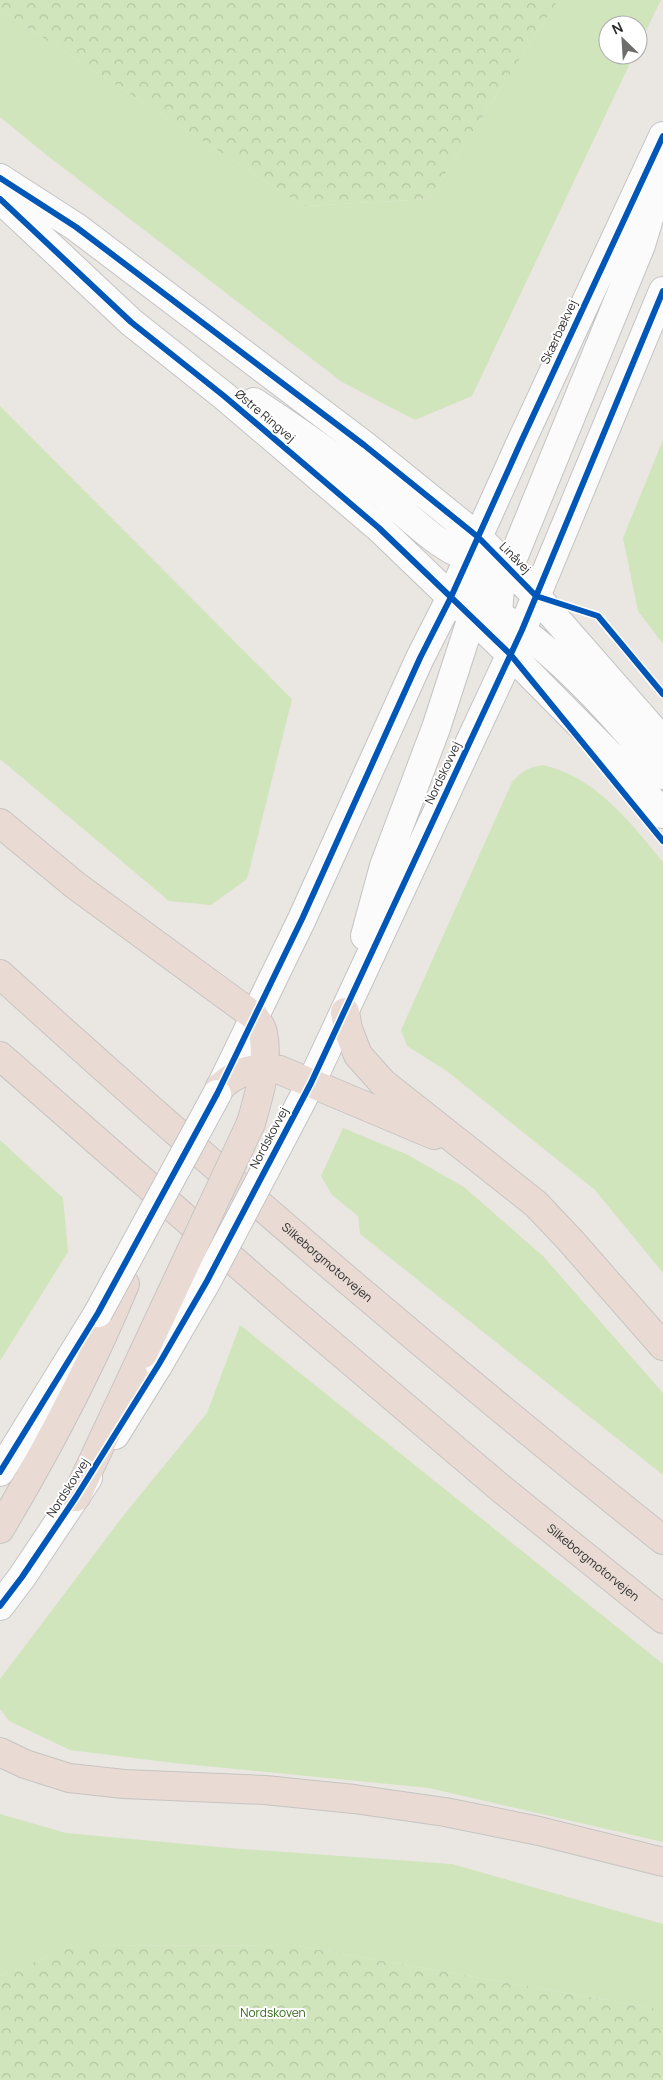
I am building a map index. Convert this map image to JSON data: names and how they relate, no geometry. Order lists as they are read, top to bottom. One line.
{"streets":{"highway":["Silkeborgmotorvejen"],"street":["Skærbækvej","Østre Ringvej","Linåvej","Nordskovvej"]},"crossings":[["Skærbækvej","Østre Ringvej"],["Skærbækvej","Linåvej"],["Østre Ringvej","Nordskovvej"],["Linåvej","Nordskovvej"]],"parks":["Nordskoven"],"north":"top left"}
